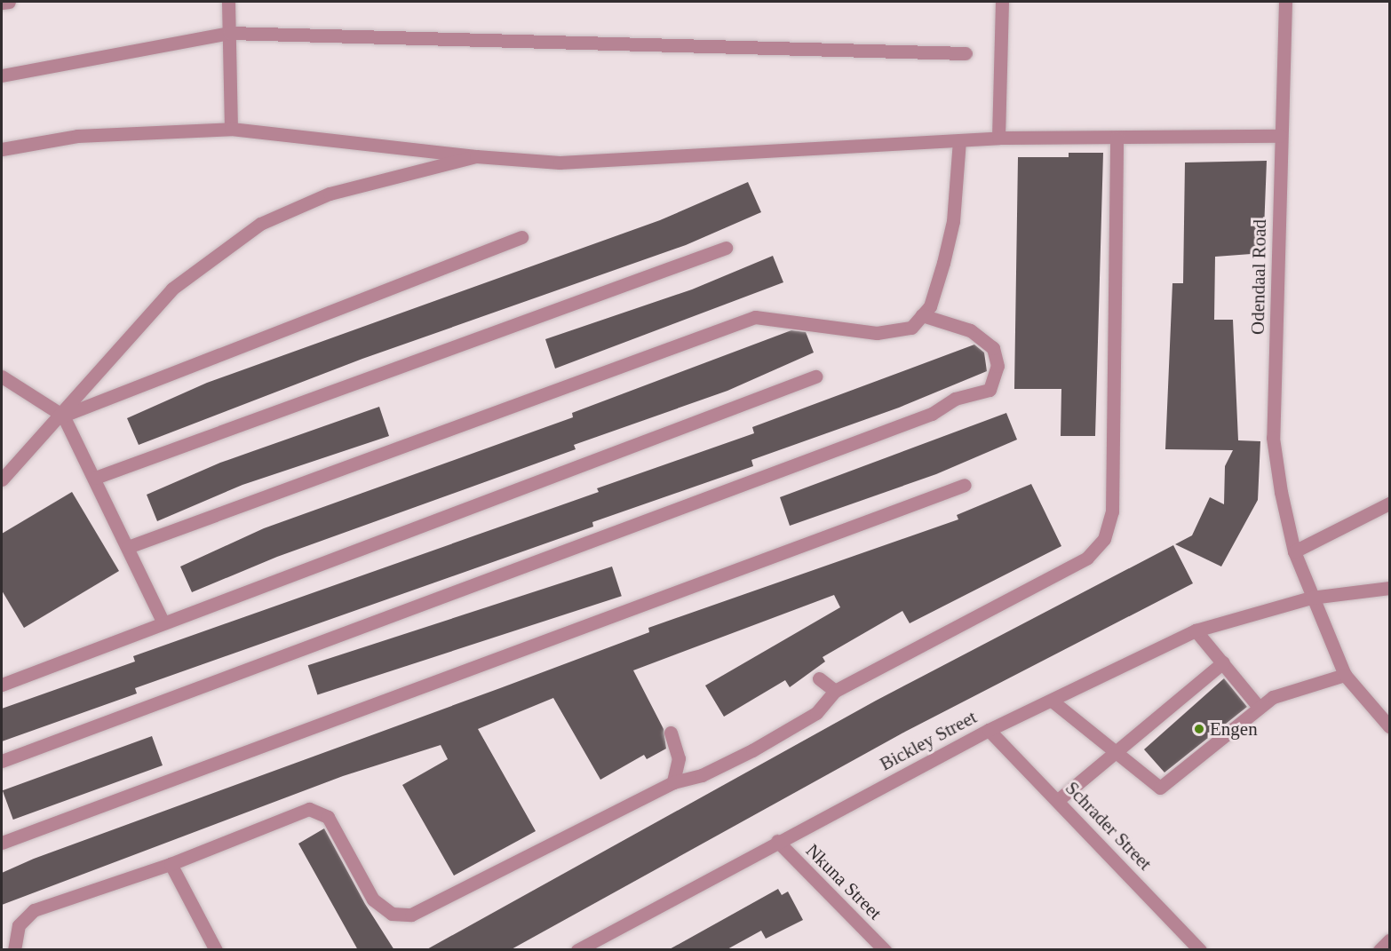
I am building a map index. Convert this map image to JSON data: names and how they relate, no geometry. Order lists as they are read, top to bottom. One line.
{"streets":{"street":["Odendaal Road","Bickley Street","Schrader Street","Nkuna Street"]},"crossings":[["Odendaal Road","Bickley Street"],["Bickley Street","Schrader Street"],["Bickley Street","Nkuna Street"]],"places":["Engen"]}
